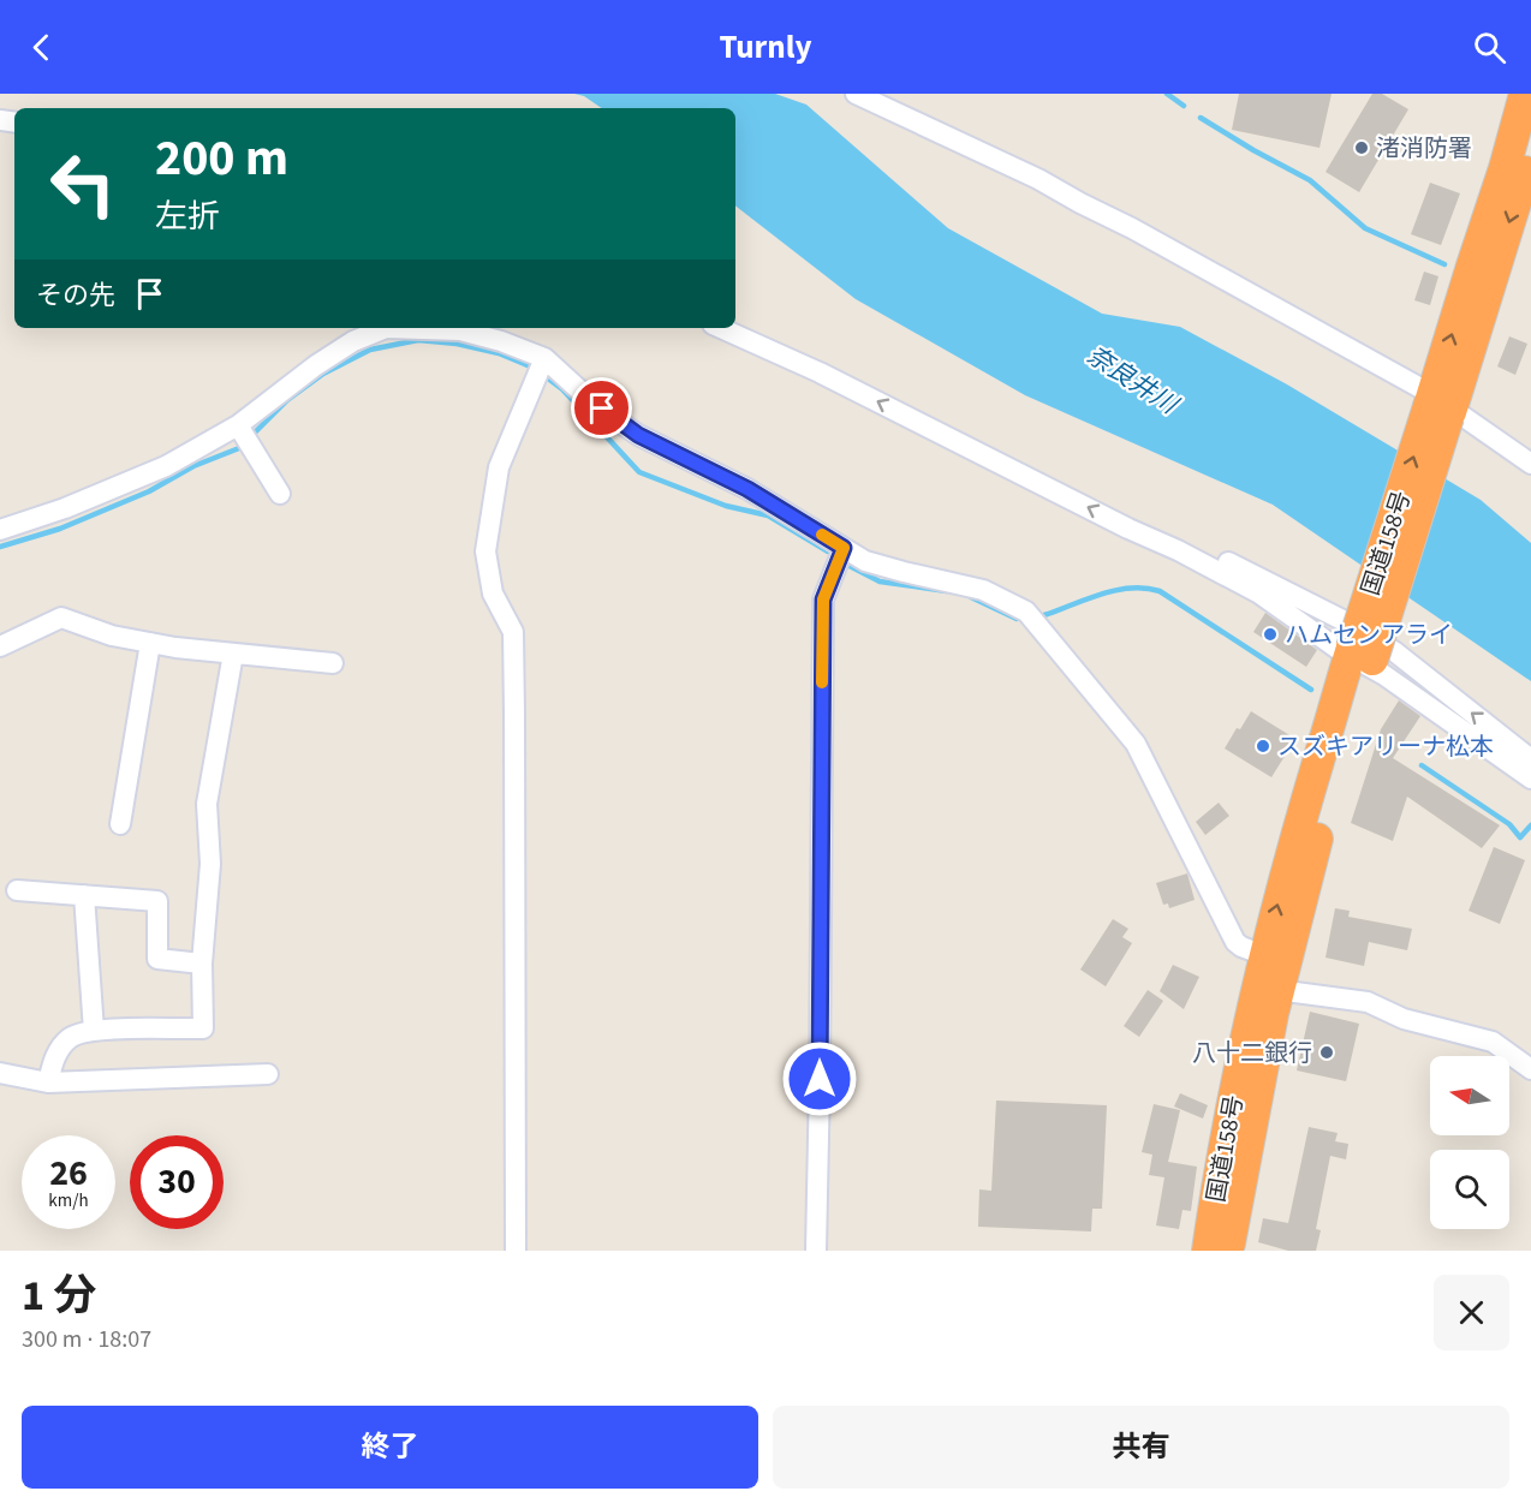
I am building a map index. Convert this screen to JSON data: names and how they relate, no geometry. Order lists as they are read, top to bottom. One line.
{"streets":{"highway":["国道158号"]},"water":["奈良井川"],"places":["渚消防署","ハムセンアライ","スズキアリーナ松本","八十二銀行"],"north":"left","page":{"header":"Turnly","turn":["200 m","左折"],"then":"その先","speed":"26 km/h","limit":"30","heading":["1 分","300 m · 18:07"],"buttons":["終了","共有"]}}
